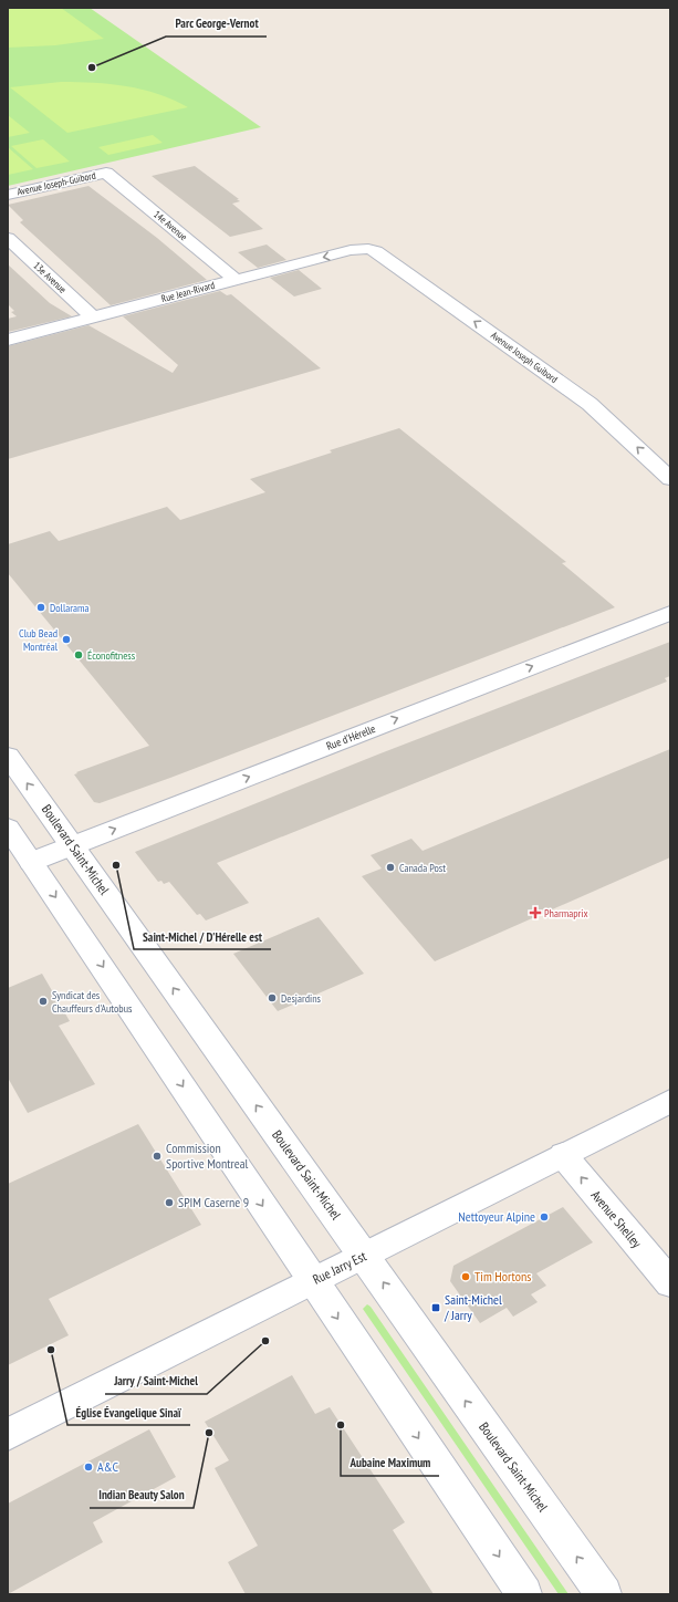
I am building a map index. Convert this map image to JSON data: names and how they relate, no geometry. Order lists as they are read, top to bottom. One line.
{"streets":{"street":["Avenue Joseph-Guibord","14e Avenue","13e Avenue","Rue Jean-Rivard","Avenue Joseph Guibord","Rue d'Hérelle","Boulevard Saint-Michel","Avenue Shelley","Rue Jarry Est"]},"crossings":[["Avenue Joseph-Guibord","14e Avenue"],["14e Avenue","Rue Jean-Rivard"],["13e Avenue","Rue Jean-Rivard"],["Rue Jean-Rivard","Avenue Joseph Guibord"],["Rue d'Hérelle","Boulevard Saint-Michel"],["Boulevard Saint-Michel","Rue Jarry Est"],["Avenue Shelley","Rue Jarry Est"]],"one_way":["Rue Jean-Rivard","Avenue Joseph Guibord","Rue d'Hérelle","Avenue Shelley"],"places":{"other":["Parc George-Vernot","Dollarama","Club Bead Montréal","Éconofitness","Saint-Michel / D'Hérelle est","Canada Post","Desjardins","Syndicat des Chauffeurs d'Autobus","Commission Sportive Montreal","SPIM Caserne 9","Nettoyeur Alpine","Tim Hortons","Jarry / Saint-Michel","Église Évangelique Sinaï","Aubaine Maximum","Indian Beauty Salon","A&C"],"health":["Pharmaprix"],"transit":["Saint-Michel / Jarry"]}}
